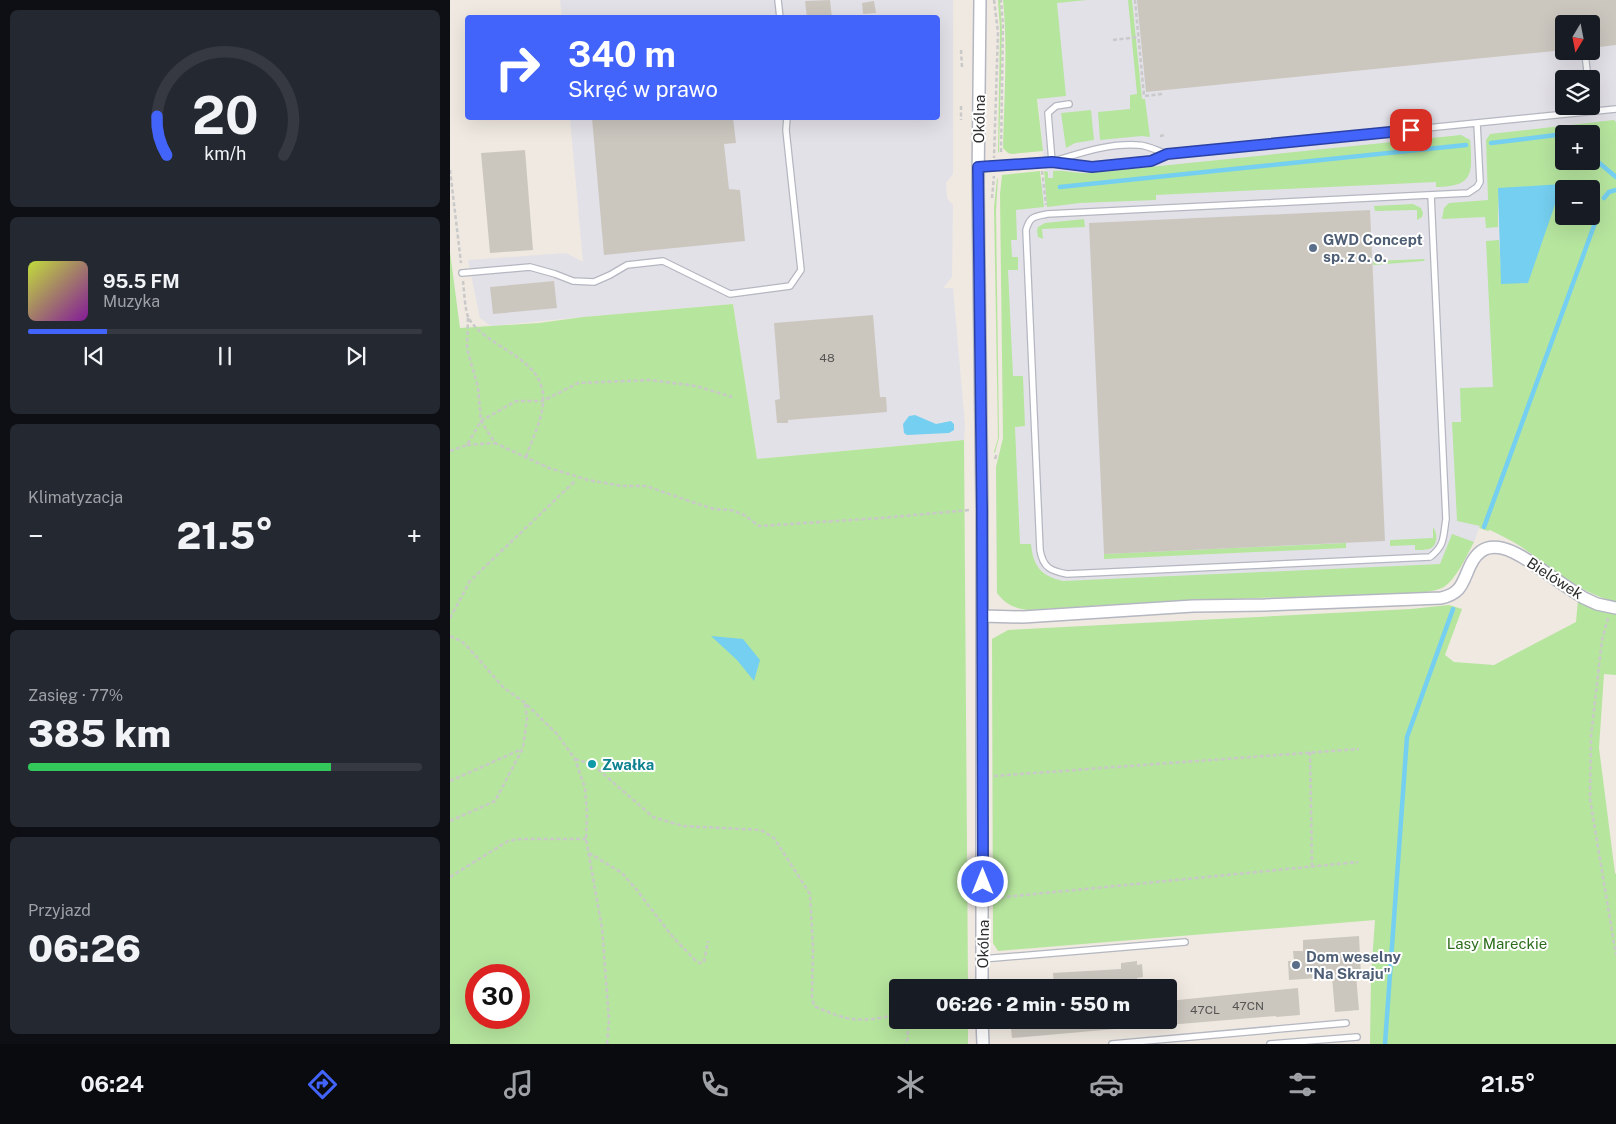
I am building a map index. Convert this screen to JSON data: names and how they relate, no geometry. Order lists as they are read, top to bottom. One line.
{"streets":{"street":["Okólna","Bielówek"]},"crossings":[["Okólna","Bielówek"]],"parks":["Lasy Mareckie"],"places":["GWD Concept sp. z o. o.","Zwałka","Dom weselny \"Na Skraju\""],"house_numbers":["48","47CN","47CL"],"north":"bottom","page":{"map_buttons":["+","−"],"turn":["340 m","Skręć w prawo"],"song":["95.5 FM","Muzyka"],"tile":["Klimatyzacja",["Zasięg · 77%","385 km"],["Przyjazd","06:26"]],"heat":["−","21.5°","+"],"limit":"30","trip":"06:26 · 2 min · 550 m","tabs":["06:24","21.5°"],"gauge":["20","km/h"]}}
